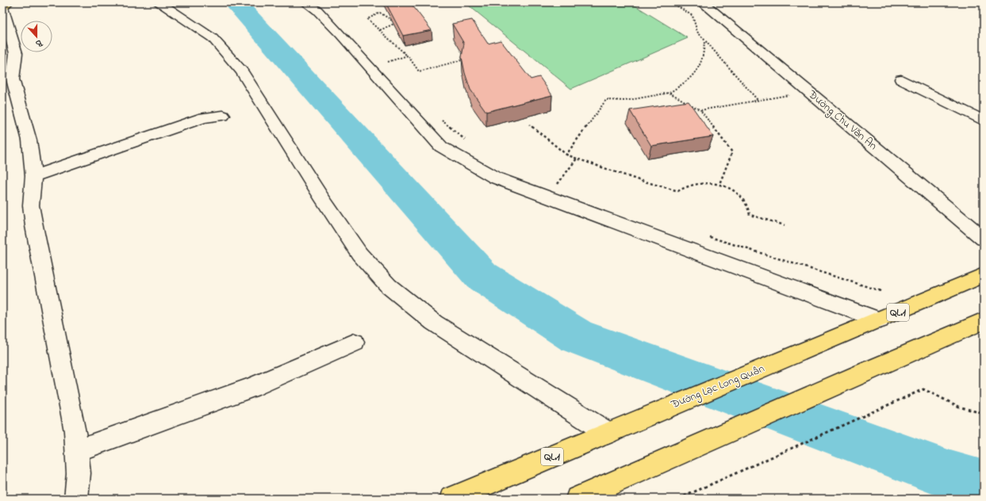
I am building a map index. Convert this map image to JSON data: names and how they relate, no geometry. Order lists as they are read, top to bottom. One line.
{"streets":{"main road":["QL.1","Đường Lạc Long Quân"],"street":["Đường Chu Văn An"]},"north":"bottom"}
